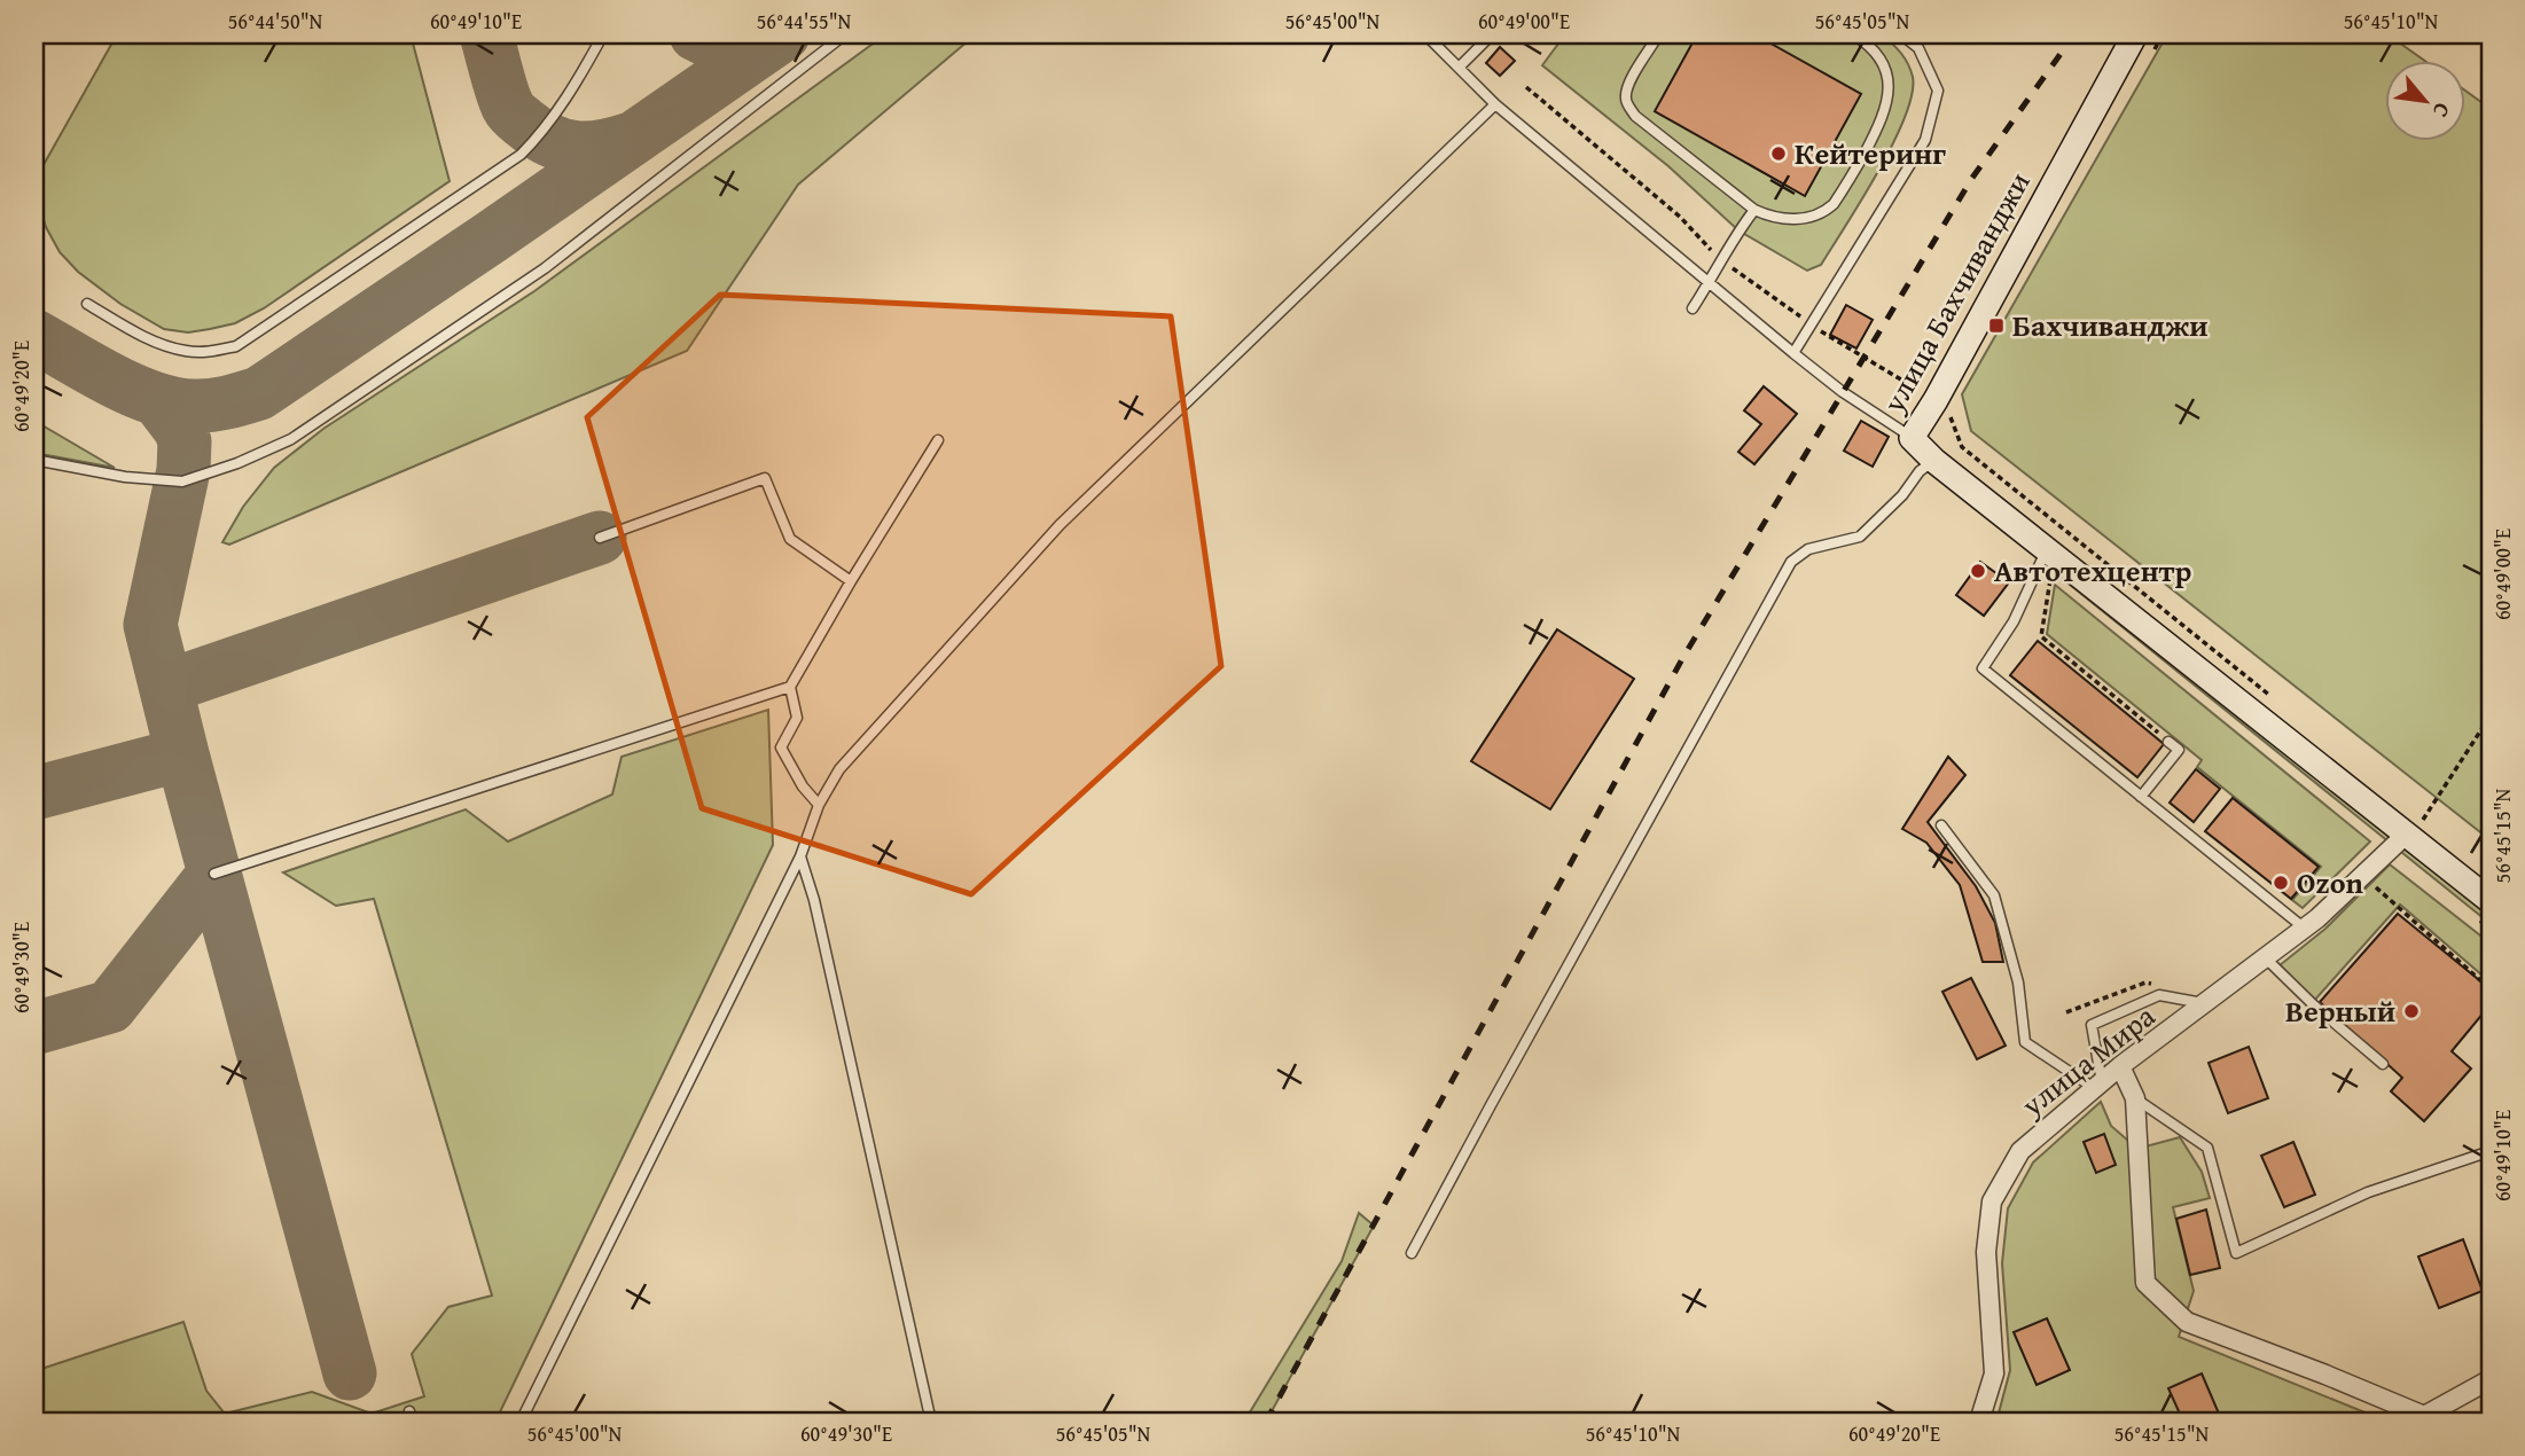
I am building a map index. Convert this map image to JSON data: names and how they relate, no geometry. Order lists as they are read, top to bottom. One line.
{"streets":{"main road":["улица Бахчиванджи"],"street":["улица Мира"]},"crossings":[["улица Бахчиванджи","улица Мира"]],"places":{"other":["Кейтеринг","Автотехцентр","Ozon","Верный"],"transit":["Бахчиванджи"]},"north":"bottom right","coordinates":["56°44'50\"N","60°49'10\"E","56°44'55\"N","56°45'00\"N","60°49'00\"E","56°45'05\"N","56°45'10\"N","60°49'20\"E","56°45'15\"N","60°49'30\"E"]}
